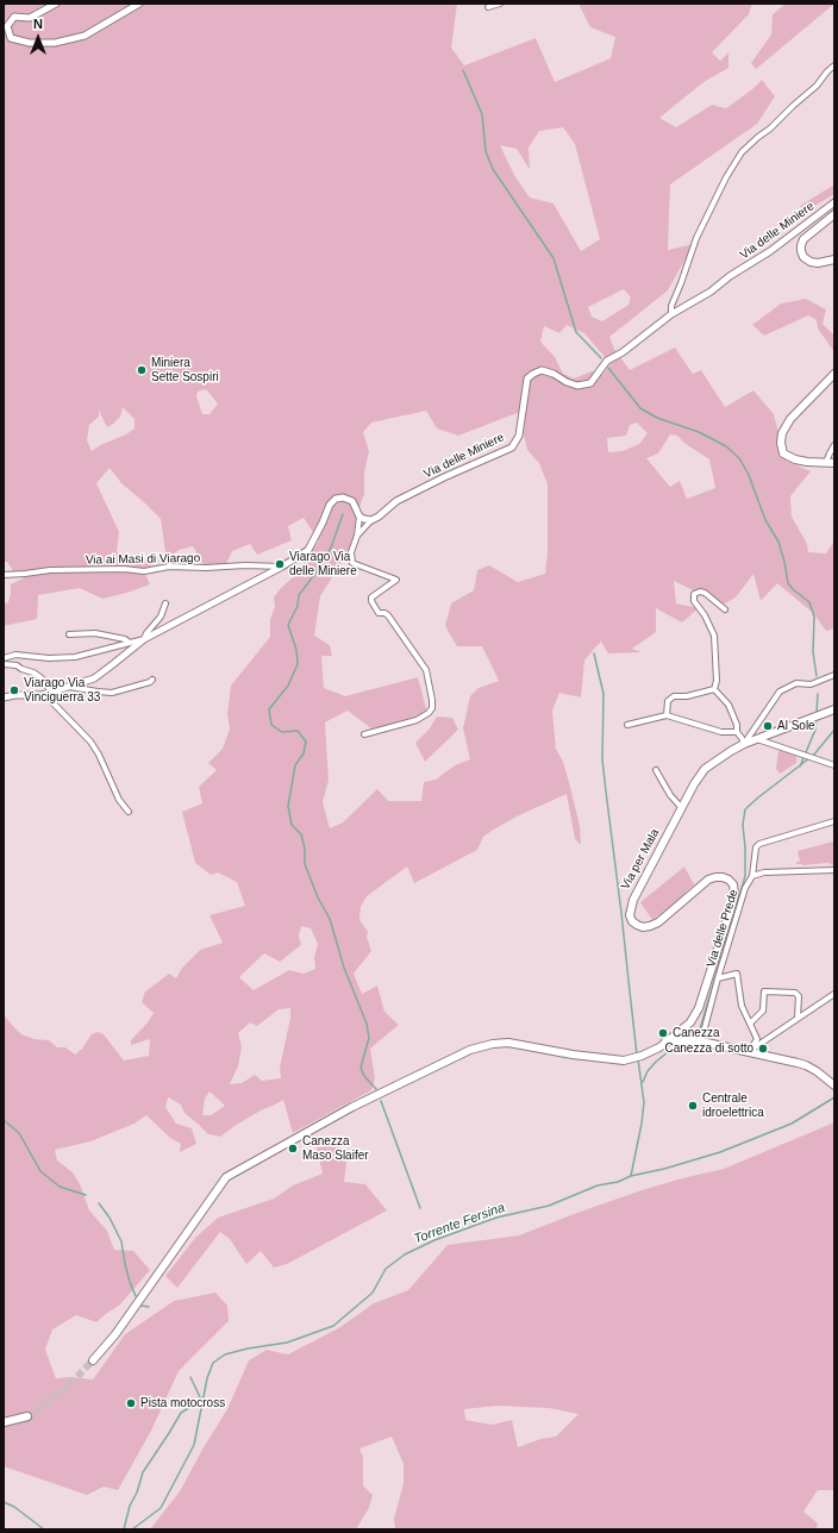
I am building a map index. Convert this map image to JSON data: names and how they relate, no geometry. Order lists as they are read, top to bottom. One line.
{"streets":{"main road":["Via per Mala"],"street":["Via delle Miniere","Via ai Masi di Viarago","Via delle Prede"]},"water":["Torrente Fersina"],"places":["Miniera Sette Sospiri","Viarago Via delle Miniere","Viarago Via Vinciguerra 33","Al Sole","Canezza","Canezza di sotto","Centrale idroelettrica","Canezza Maso Slaifer","Pista motocross"],"north":"top"}
